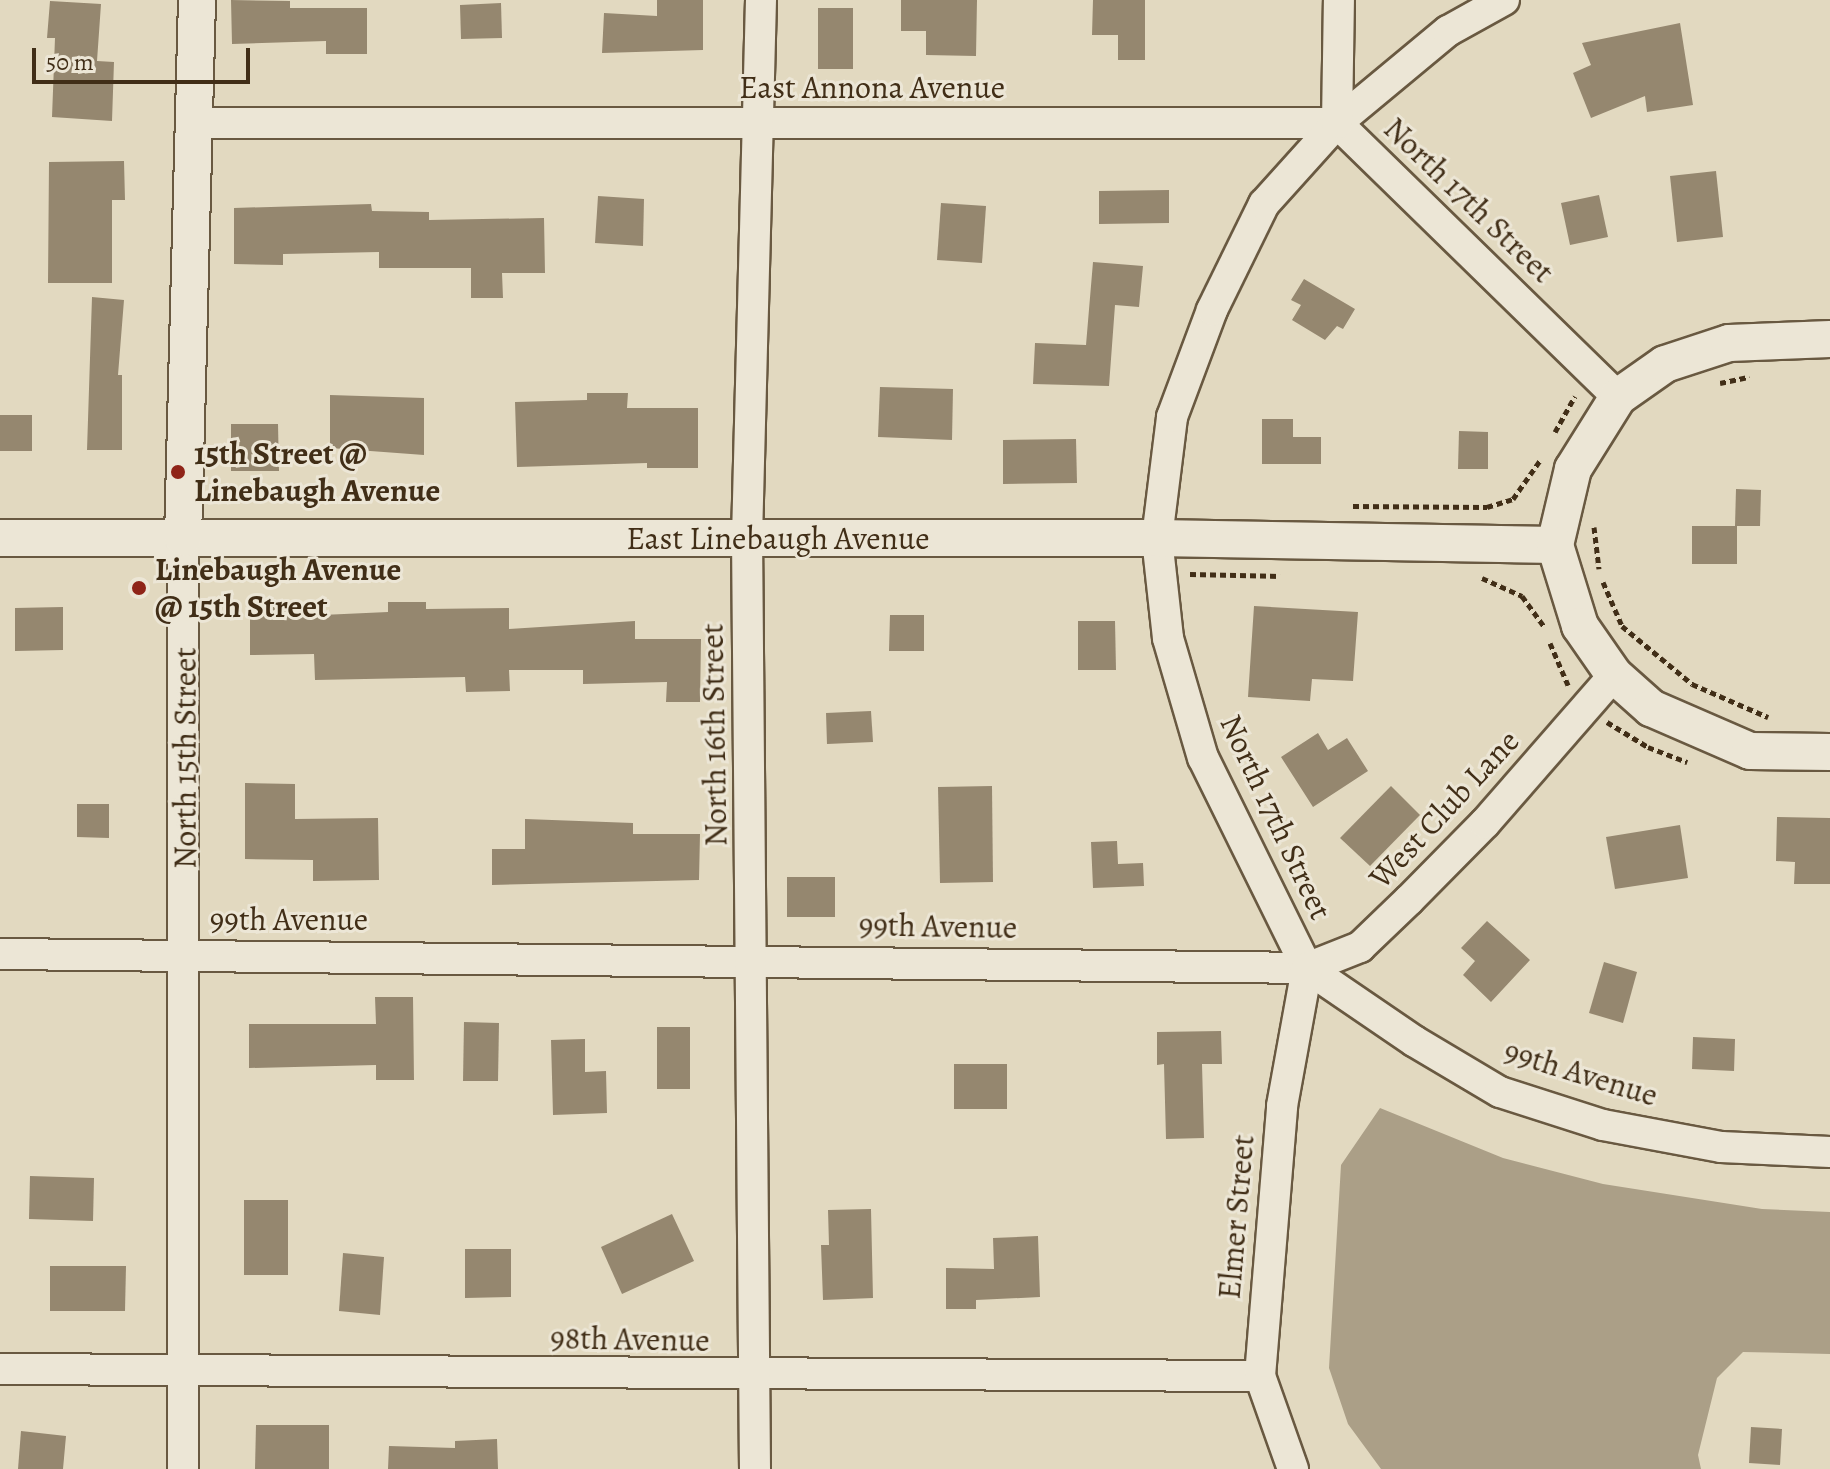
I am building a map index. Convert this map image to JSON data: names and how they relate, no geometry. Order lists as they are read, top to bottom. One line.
{"streets":{"street":["East Annona Avenue","North 17th Street","East Linebaugh Avenue","North 16th Street","North 15th Street","West Club Lane","99th Avenue","Elmer Street","98th Avenue"]},"crossings":[["East Annona Avenue","North 17th Street"],["East Annona Avenue","North 16th Street"],["East Annona Avenue","North 15th Street"],["North 17th Street","East Linebaugh Avenue"],["North 17th Street","West Club Lane"],["North 17th Street","99th Avenue"],["North 17th Street","Elmer Street"],["East Linebaugh Avenue","North 16th Street"],["East Linebaugh Avenue","North 15th Street"],["North 16th Street","99th Avenue"],["North 16th Street","98th Avenue"],["North 15th Street","99th Avenue"],["North 15th Street","98th Avenue"],["West Club Lane","99th Avenue"],["West Club Lane","Elmer Street"],["99th Avenue","Elmer Street"],["Elmer Street","98th Avenue"]],"places":["15th Street @ Linebaugh Avenue","Linebaugh Avenue @ 15th Street"],"scale_bar":"50 m"}
